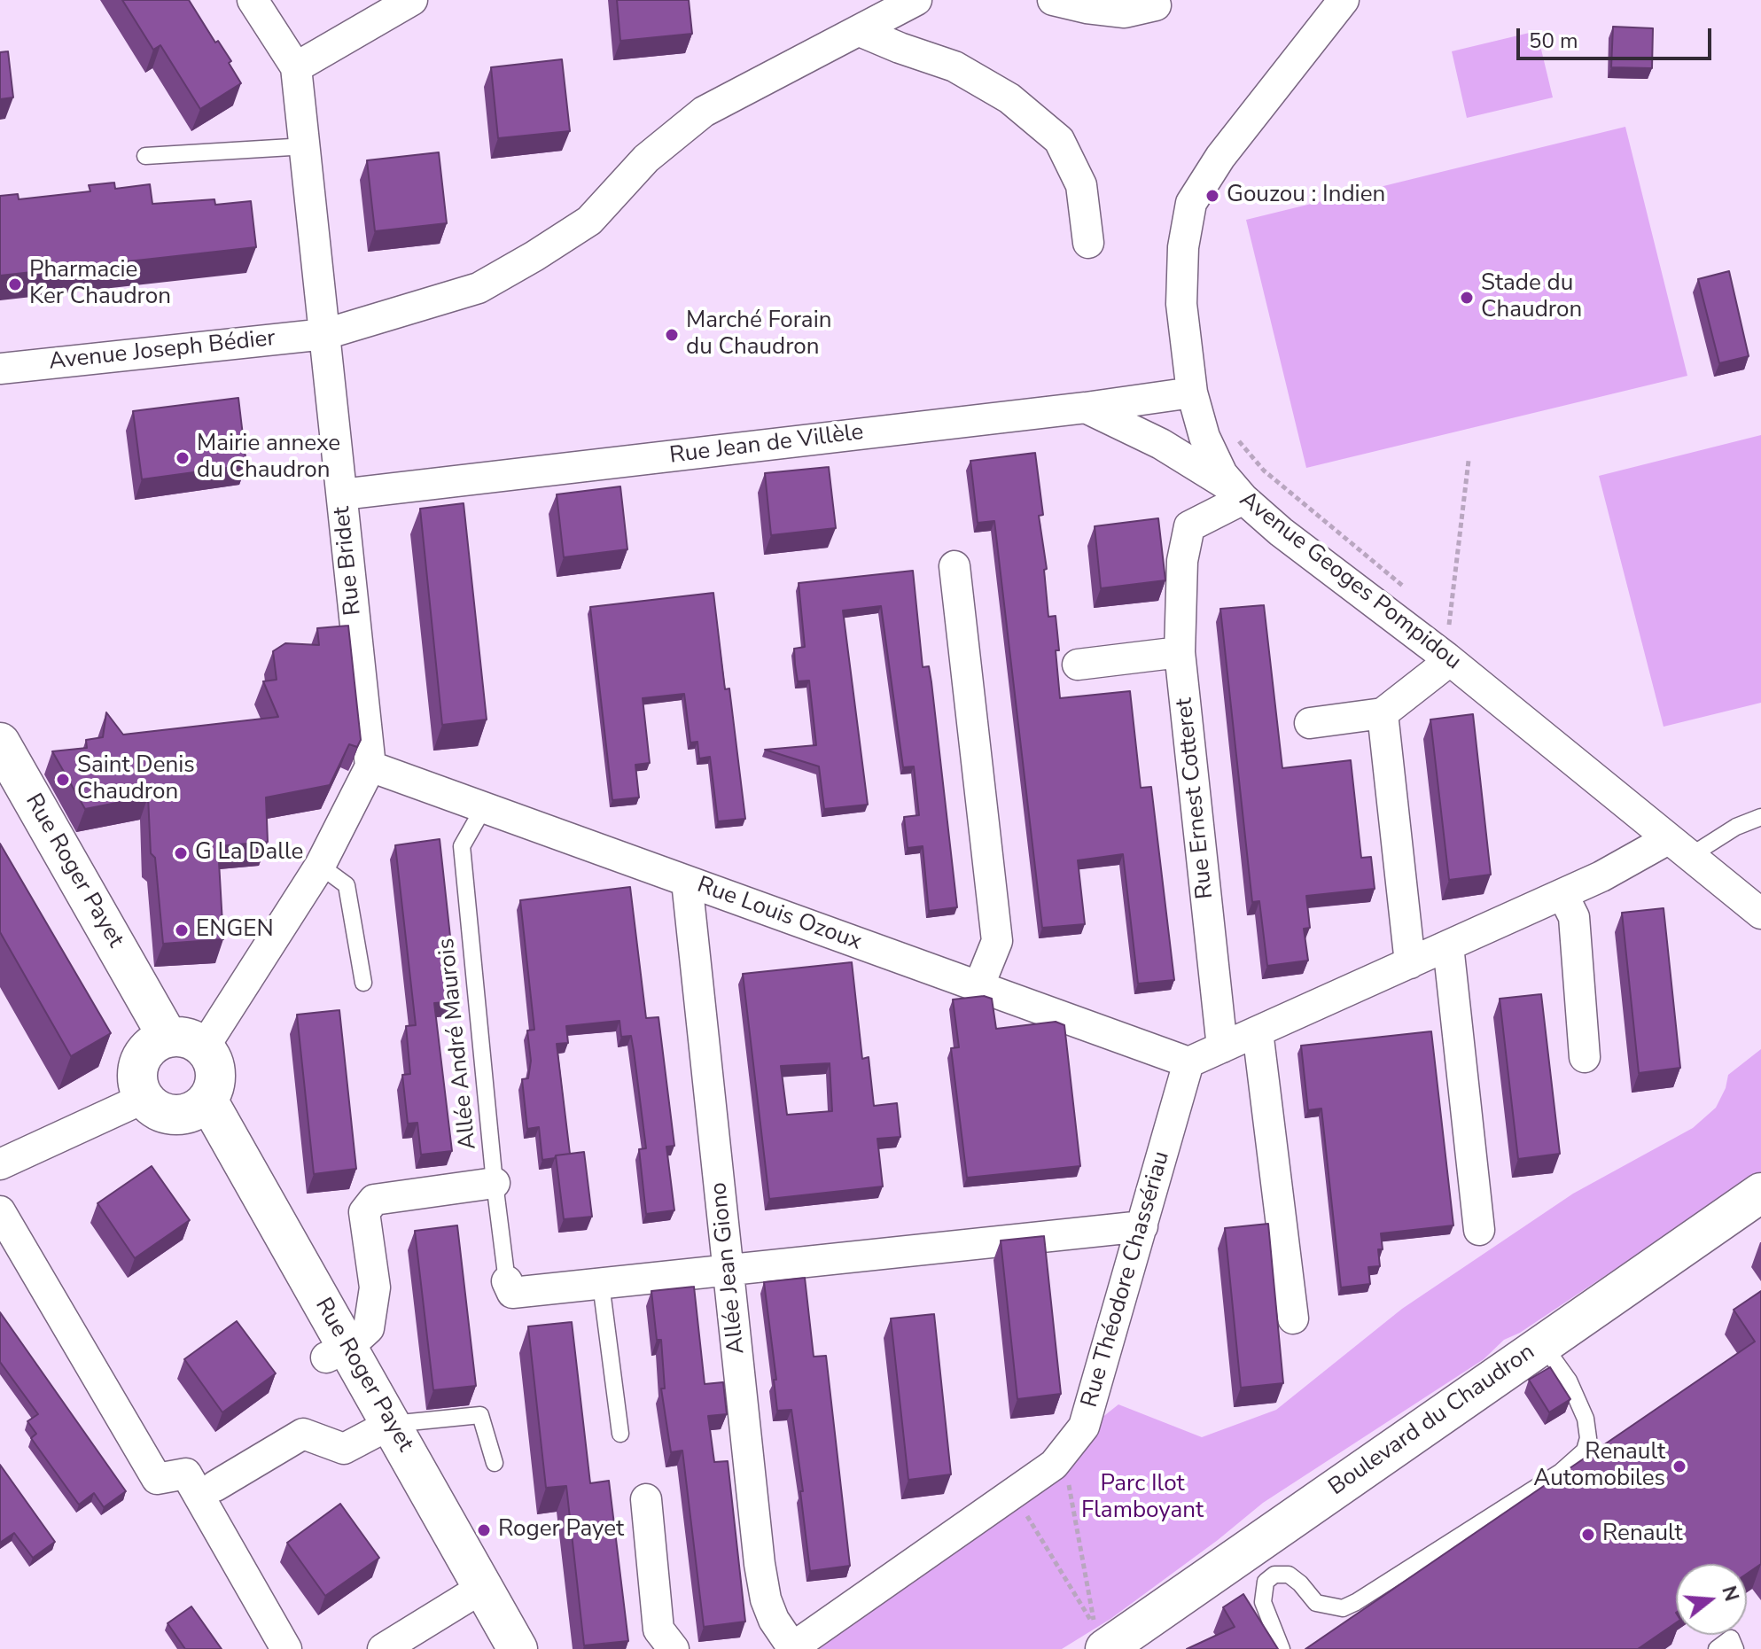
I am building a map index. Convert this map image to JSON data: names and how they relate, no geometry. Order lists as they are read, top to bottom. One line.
{"streets":{"street":["Avenue Joseph Bédier","Rue Jean de Villèle","Rue Bridet","Avenue Geoges Pompidou","Rue Ernest Cotteret","Rue Roger Payet","Rue Louis Ozoux","Allée Jean Giono","Rue Théodore Chassériau","Boulevard du Chaudron"],"lane":["Allée André Maurois"]},"crossings":[["Avenue Joseph Bédier","Rue Bridet"],["Rue Jean de Villèle","Rue Bridet"],["Rue Jean de Villèle","Avenue Geoges Pompidou"],["Rue Bridet","Rue Louis Ozoux"],["Avenue Geoges Pompidou","Rue Ernest Cotteret"],["Rue Louis Ozoux","Allée André Maurois"],["Rue Louis Ozoux","Allée Jean Giono"],["Rue Louis Ozoux","Rue Théodore Chassériau"],["Allée Jean Giono","Rue Théodore Chassériau"]],"parks":["Parc Ilot Flamboyant"],"places":["Gouzou : Indien","Pharmacie Ker Chaudron","Stade du Chaudron","Marché Forain du Chaudron","Mairie annexe du Chaudron","Saint Denis Chaudron","G La Dalle","ENGEN","Renault Automobiles","Roger Payet","Renault"],"scale_bar":"50 m","north":"right"}
